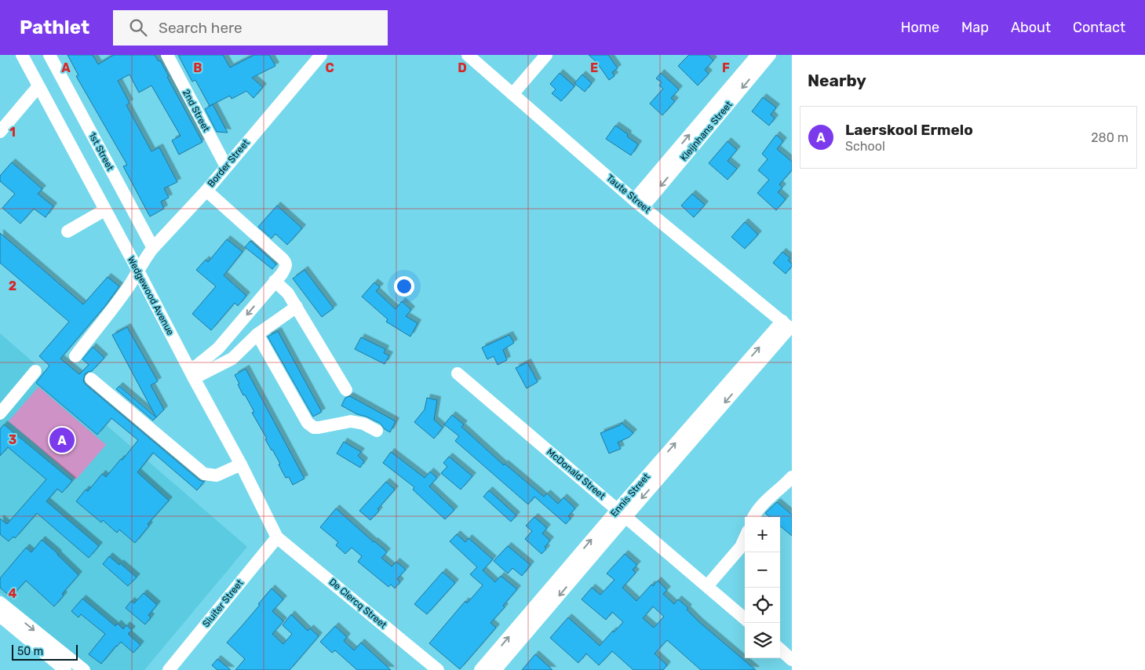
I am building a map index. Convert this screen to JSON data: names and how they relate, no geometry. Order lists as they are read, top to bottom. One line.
{"streets":{"street":["2nd Street","Kleijnhans Street","1st Street","Border Street","Taute Street","Wedgewood Avenue","McDonald Street","Ennis Street","Sluiter Street","De Clercq Street"]},"crossings":[["2nd Street","Border Street"],["Kleijnhans Street","Taute Street"],["1st Street","Border Street"],["Border Street","Wedgewood Avenue"],["Taute Street","Ennis Street"],["Wedgewood Avenue","Sluiter Street"],["Wedgewood Avenue","De Clercq Street"],["McDonald Street","Ennis Street"],["Sluiter Street","De Clercq Street"]],"scale_bar":"50 m","page":{"header":"Pathlet","search":"Search here","nav":["Home","Map","About","Contact"],"heading":"Nearby","list":[{"mark":"A","name":"Laerskool Ermelo","note":"School","value":"280 m"}],"pins":"A","map_buttons":["+","−"],"scale":"50 m"},"grid":{"columns":["A","B","C","D","E","F"],"rows":["1","2","3","4"]}}
